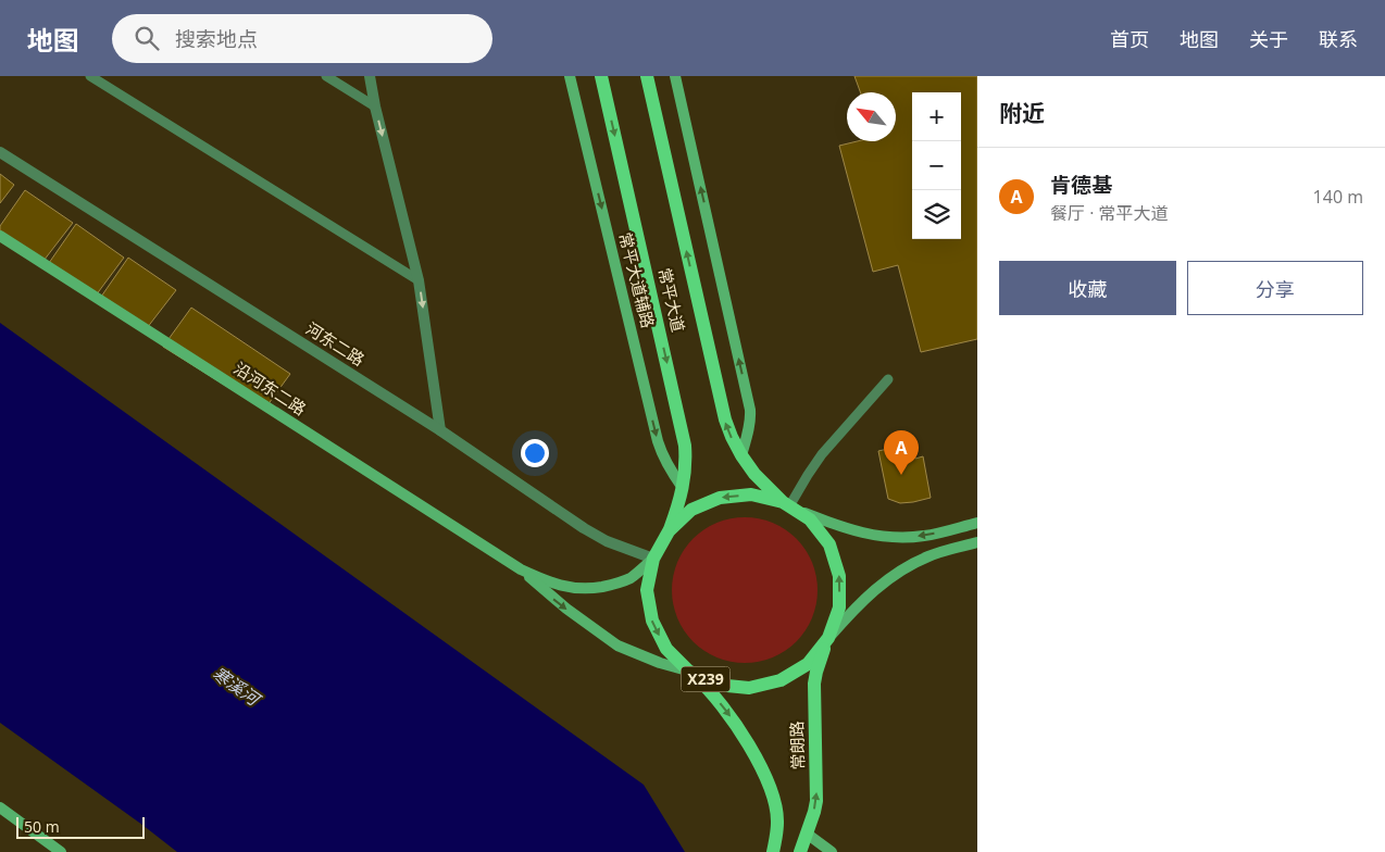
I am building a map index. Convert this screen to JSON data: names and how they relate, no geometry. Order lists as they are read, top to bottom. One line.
{"streets":{"main road":["常平大道辅路","常平大道","沿河东二路","X239","常朗路"],"street":["河东二路"]},"crossings":[["常平大道辅路","常平大道"],["常平大道","河东二路"],["常平大道","沿河东二路"],["常平大道","X239"],["常平大道","常朗路"],["河东二路","沿河东二路"],["河东二路","X239"],["河东二路","常朗路"],["沿河东二路","X239"],["沿河东二路","常朗路"],["X239","常朗路"]],"one_way":["常平大道辅路","常朗路"],"water":["寒溪河"],"scale_bar":"50 m","north":"top left","page":{"header":"地图","search":"搜索地点","nav":["首页","地图","关于","联系"],"heading":"附近","map_buttons":["+","−"],"list":[{"mark":"A","name":"肯德基","note":"餐厅 · 常平大道","value":"140 m"}],"buttons":["收藏","分享"],"pins":"A","scale":"50 m"}}
